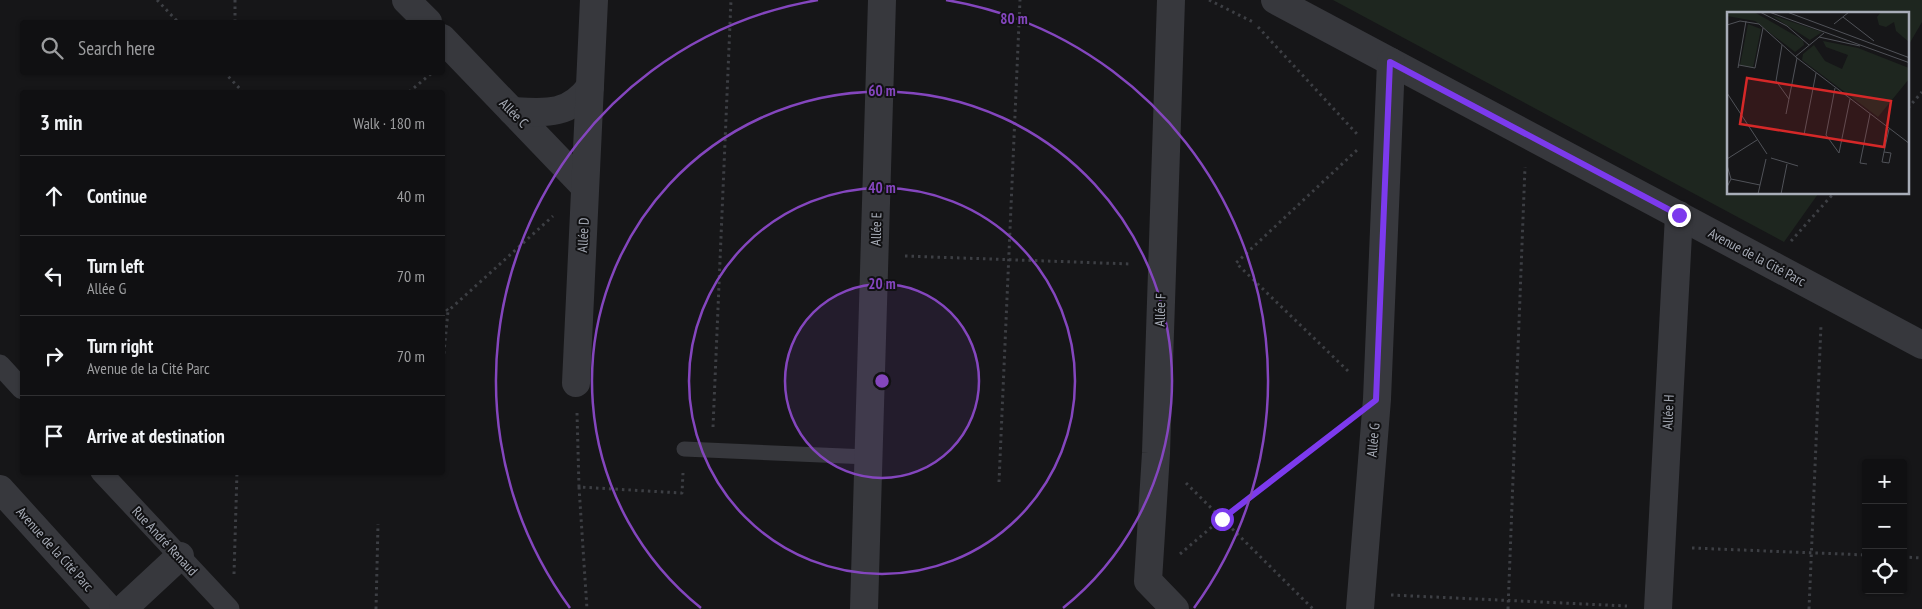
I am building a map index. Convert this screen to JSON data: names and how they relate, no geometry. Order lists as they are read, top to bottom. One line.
{"streets":{"street":["Allée C","Allée E","Allée D","Avenue de la Cité Parc","Allée F","Allée H","Allée G","Rue André Renaud"]},"crossings":[["Allée C","Allée D"],["Avenue de la Cité Parc","Allée H"],["Avenue de la Cité Parc","Allée G"]],"page":{"search":"Search here","heading":["3 min","Walk · 180 m"],"list":[["Continue","40 m"],["Turn left","Allée G","70 m"],["Turn right","Avenue de la Cité Parc","70 m"],"Arrive at destination"],"map_buttons":["+","−"]},"rings":["80 m","60 m","40 m","20 m"]}
